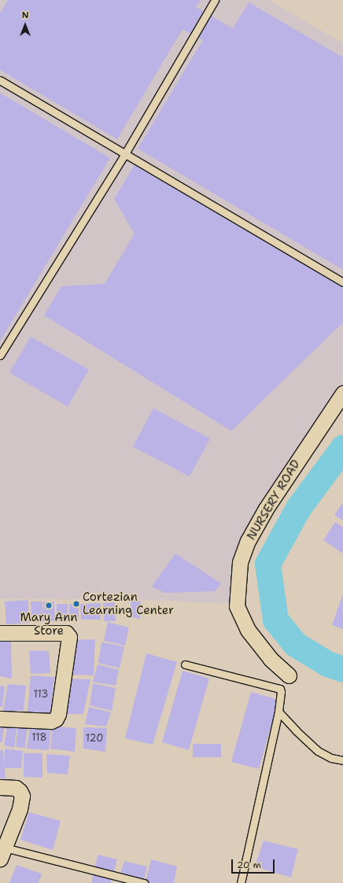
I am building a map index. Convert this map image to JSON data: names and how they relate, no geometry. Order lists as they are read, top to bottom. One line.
{"streets":{"street":["NURSERY ROAD"]},"places":["Cortezian Learning Center","Mary Ann Store"],"house_numbers":["113","118","120"],"scale_bar":"20 m","north":"top"}
